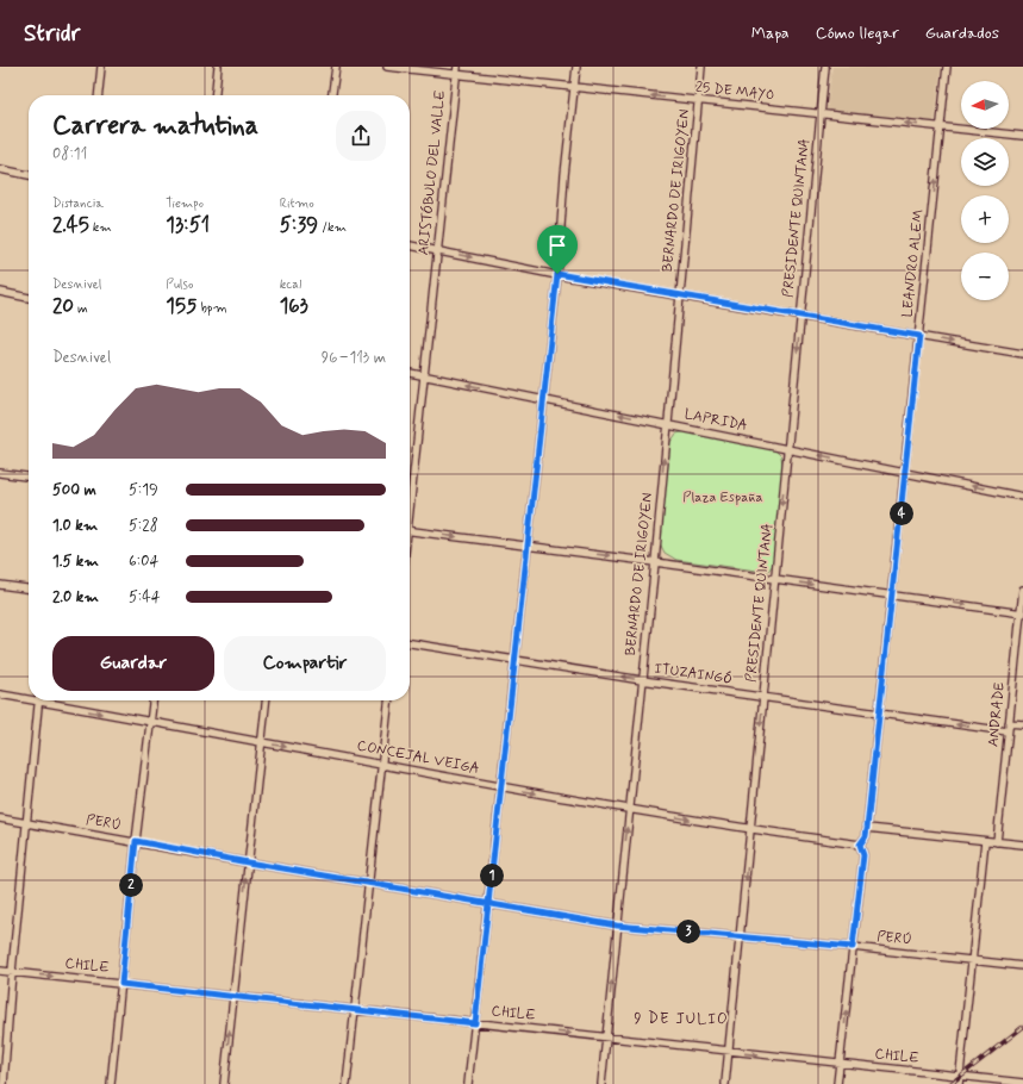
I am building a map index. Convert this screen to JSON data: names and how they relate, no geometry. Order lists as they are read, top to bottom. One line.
{"streets":{"street":["25 DE MAYO","ARISTÓBULO DEL VALLE","BERNARDO DE IRIGOYEN","PRESIDENTE QUINTANA","LEANDRO ALEM","LAPRIDA","ITUZAINGÓ","ANDRADE","CONCEJAL VEIGA","PERÚ","CHILE"]},"crossings":[["25 DE MAYO","ARISTÓBULO DEL VALLE"],["25 DE MAYO","BERNARDO DE IRIGOYEN"],["25 DE MAYO","PRESIDENTE QUINTANA"],["25 DE MAYO","LEANDRO ALEM"],["ARISTÓBULO DEL VALLE","LAPRIDA"],["BERNARDO DE IRIGOYEN","LAPRIDA"],["BERNARDO DE IRIGOYEN","ITUZAINGÓ"],["BERNARDO DE IRIGOYEN","CONCEJAL VEIGA"],["BERNARDO DE IRIGOYEN","PERÚ"],["BERNARDO DE IRIGOYEN","CHILE"],["PRESIDENTE QUINTANA","LAPRIDA"],["PRESIDENTE QUINTANA","ITUZAINGÓ"],["PRESIDENTE QUINTANA","CONCEJAL VEIGA"],["PRESIDENTE QUINTANA","PERÚ"],["PRESIDENTE QUINTANA","CHILE"],["LEANDRO ALEM","LAPRIDA"],["LEANDRO ALEM","ITUZAINGÓ"],["LEANDRO ALEM","CONCEJAL VEIGA"],["LEANDRO ALEM","PERÚ"],["LEANDRO ALEM","CHILE"],["ITUZAINGÓ","ANDRADE"]],"one_way":["25 DE MAYO","BERNARDO DE IRIGOYEN","PRESIDENTE QUINTANA","LAPRIDA","ITUZAINGÓ","CONCEJAL VEIGA"],"districts":["9 DE JULIO"],"parks":["Plaza España"],"north":"left","page":{"header":"Stridr","nav":["Mapa","Cómo llegar","Guardados"],"map_buttons":["+","−"],"heading":["Carrera matutina","08:11"],"stats":[["Distancia","2.45 km"],["Tiempo","13:51"],["Ritmo","5:39 /km"],["Desnivel","20 m"],["Pulso","155 bpm"],["kcal","163"]],"chart":["Desnivel","96–113 m"],"list":[{"name":"500 m","note":"5:19"},{"name":"1.0 km","note":"5:28"},{"name":"1.5 km","note":"6:04"},{"name":"2.0 km","note":"5:44"}],"pins":["4","1","2","3"],"buttons":["Guardar","Compartir"]}}
